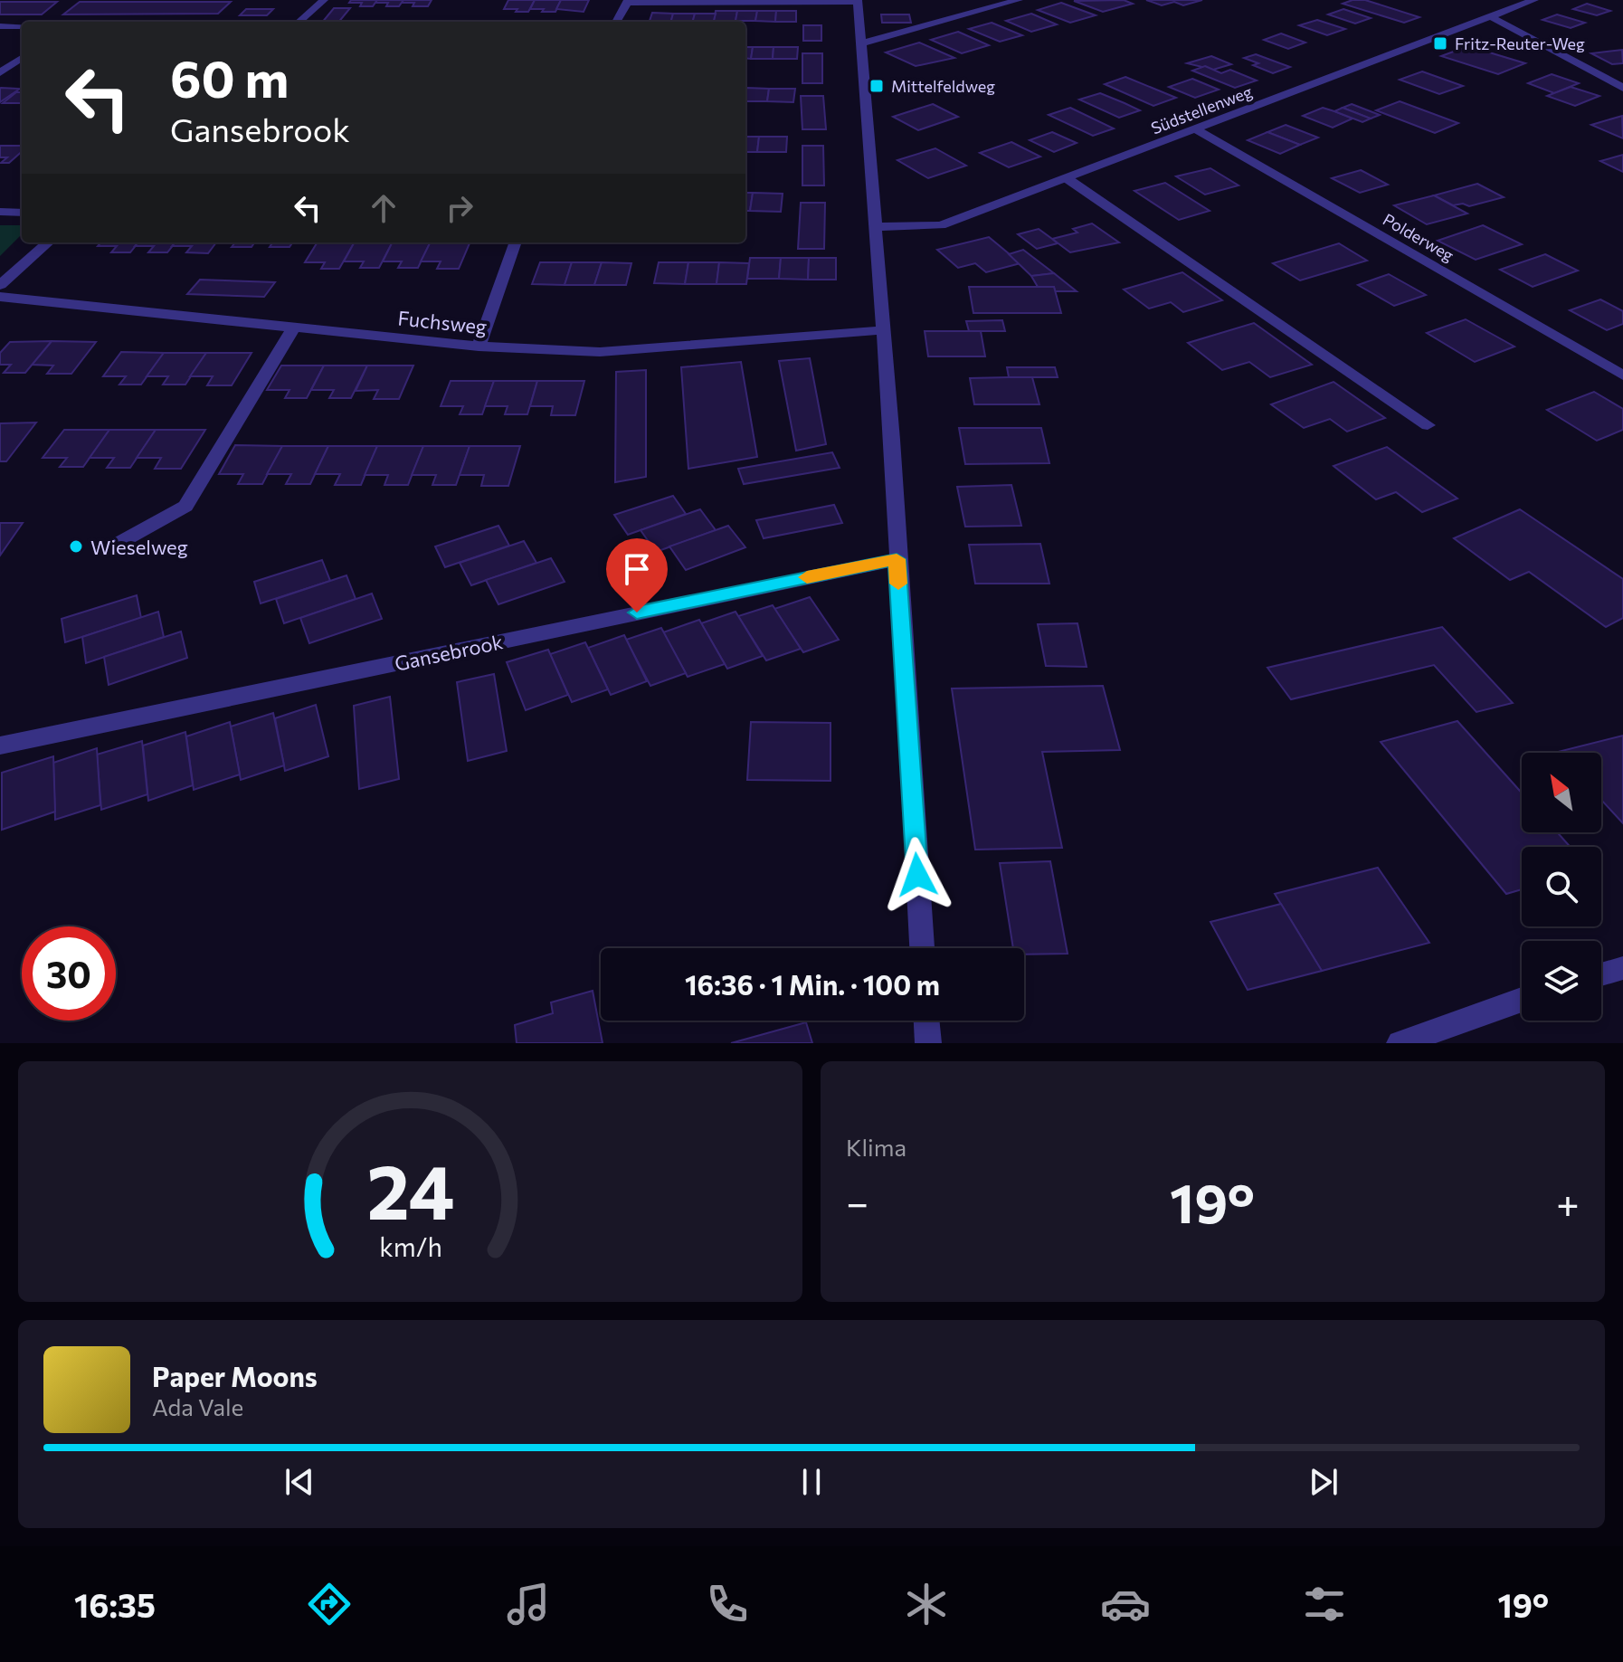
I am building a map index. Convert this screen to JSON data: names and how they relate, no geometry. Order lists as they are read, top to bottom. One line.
{"streets":{"street":["Südstellenweg","Polderweg","Fuchsweg","Gansebrook"]},"crossings":[["Südstellenweg","Polderweg"]],"places":{"transit":["Fritz-Reuter-Weg","Mittelfeldweg"],"other":["Wieselweg"]},"north":"top left","page":{"turn":["60 m","Gansebrook"],"limit":"30","trip":"16:36 · 1 Min. · 100 m","tile":"Klima","heat":["−","19°","+"],"song":["Paper Moons","Ada Vale"],"tabs":["16:35","19°"],"gauge":["24","km/h"]}}
